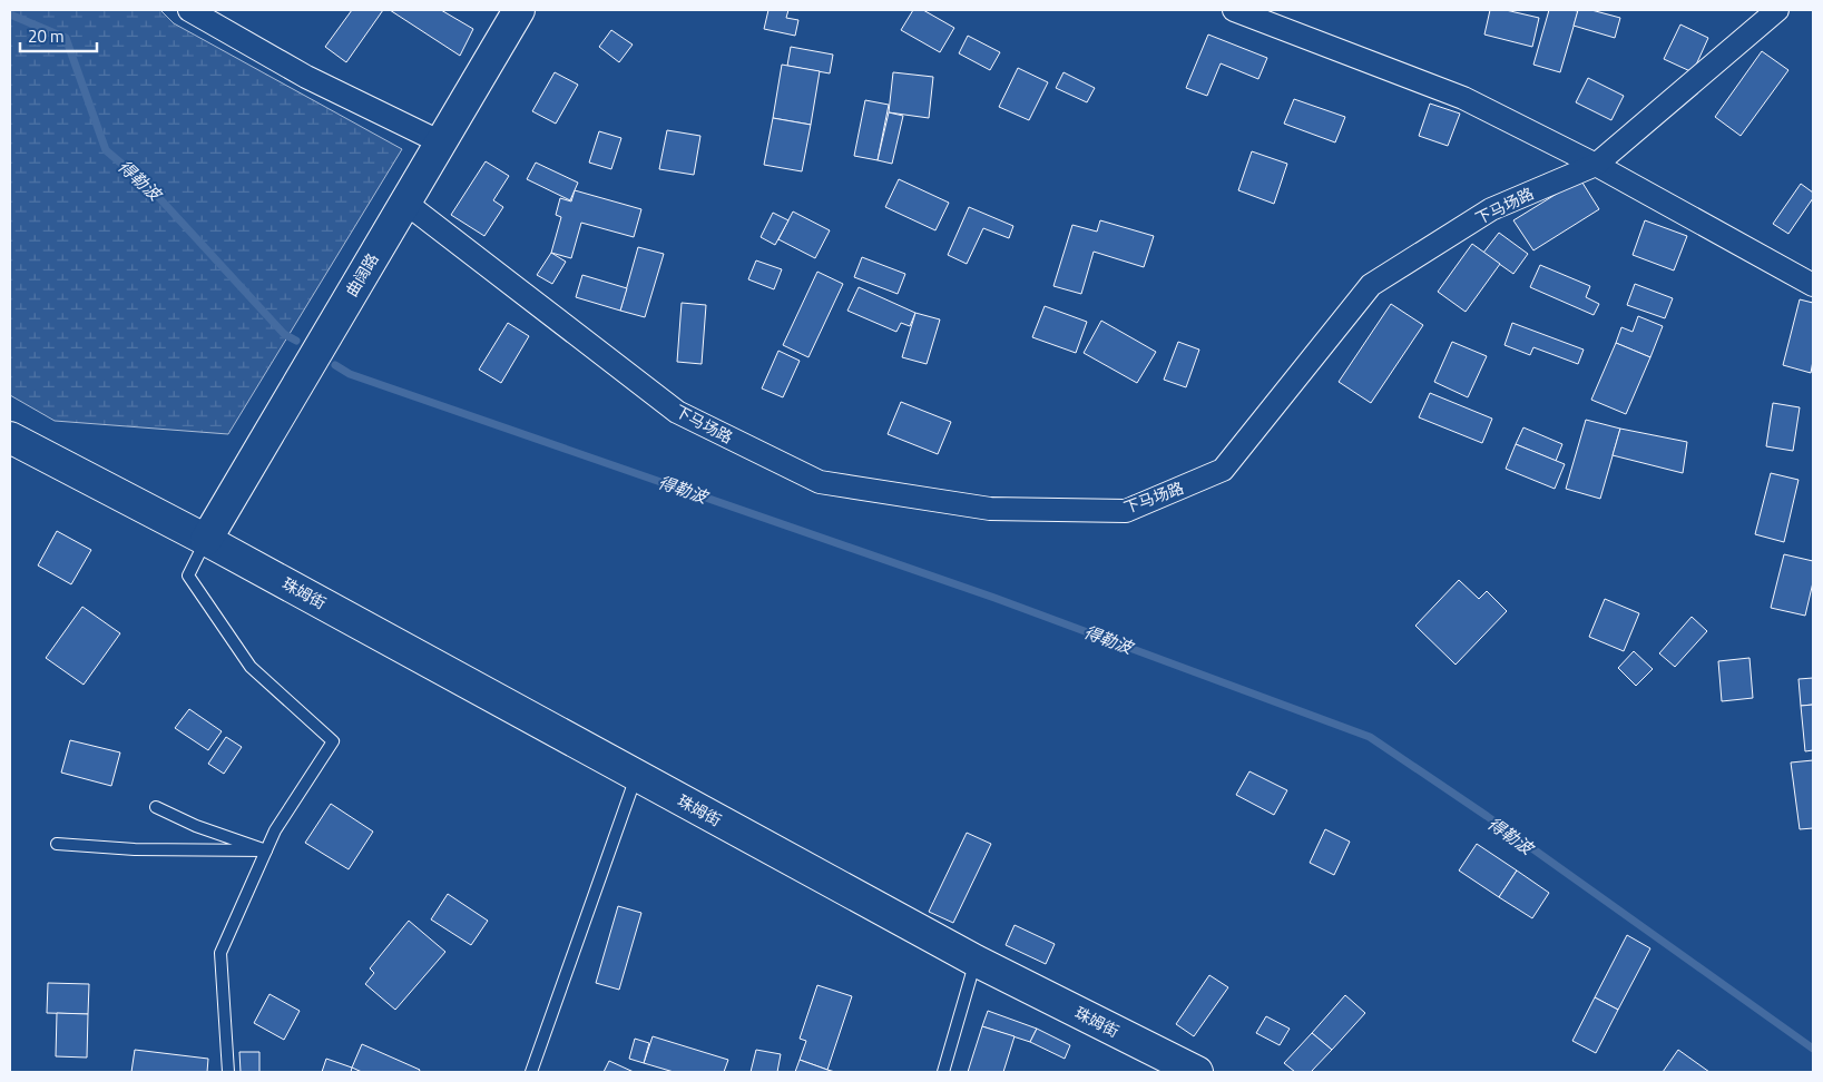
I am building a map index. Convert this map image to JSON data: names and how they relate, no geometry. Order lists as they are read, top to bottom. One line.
{"streets":{"main road":["曲阔路","珠姆街"],"street":["下马场路"]},"crossings":[["下马场路","曲阔路"],["曲阔路","珠姆街"]],"water":["得勒波"],"scale_bar":"20 m"}
